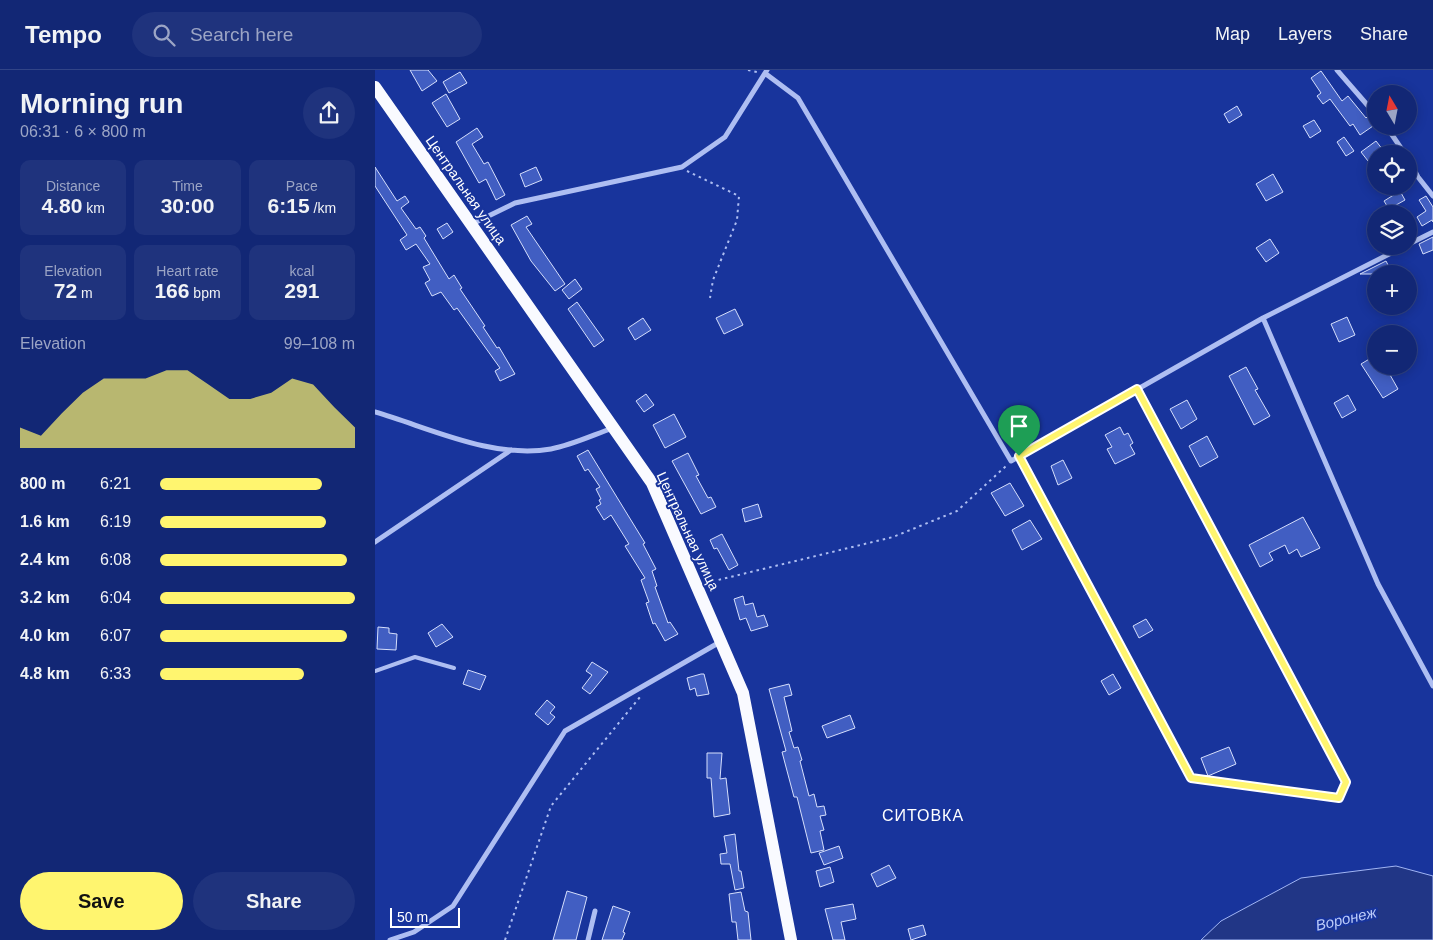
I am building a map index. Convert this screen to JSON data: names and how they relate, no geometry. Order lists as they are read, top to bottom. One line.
{"streets":{"main road":["Центральная улица"]},"districts":["СИТОВКА"],"water":["Воронеж"],"scale_bar":"50 m","north":"top","page":{"header":"Tempo","search":"Search here","nav":["Map","Layers","Share"],"heading":["Morning run","06:31 · 6 × 800 m"],"map_buttons":["+","−"],"stats":[["Distance","4.80 km"],["Time","30:00"],["Pace","6:15 /km"],["Elevation","72 m"],["Heart rate","166 bpm"],["kcal","291"]],"chart":["Elevation","99–108 m"],"list":[{"name":"800 m","note":"6:21"},{"name":"1.6 km","note":"6:19"},{"name":"2.4 km","note":"6:08"},{"name":"3.2 km","note":"6:04"},{"name":"4.0 km","note":"6:07"},{"name":"4.8 km","note":"6:33"}],"buttons":["Save","Share"],"scale":"50 m"}}
